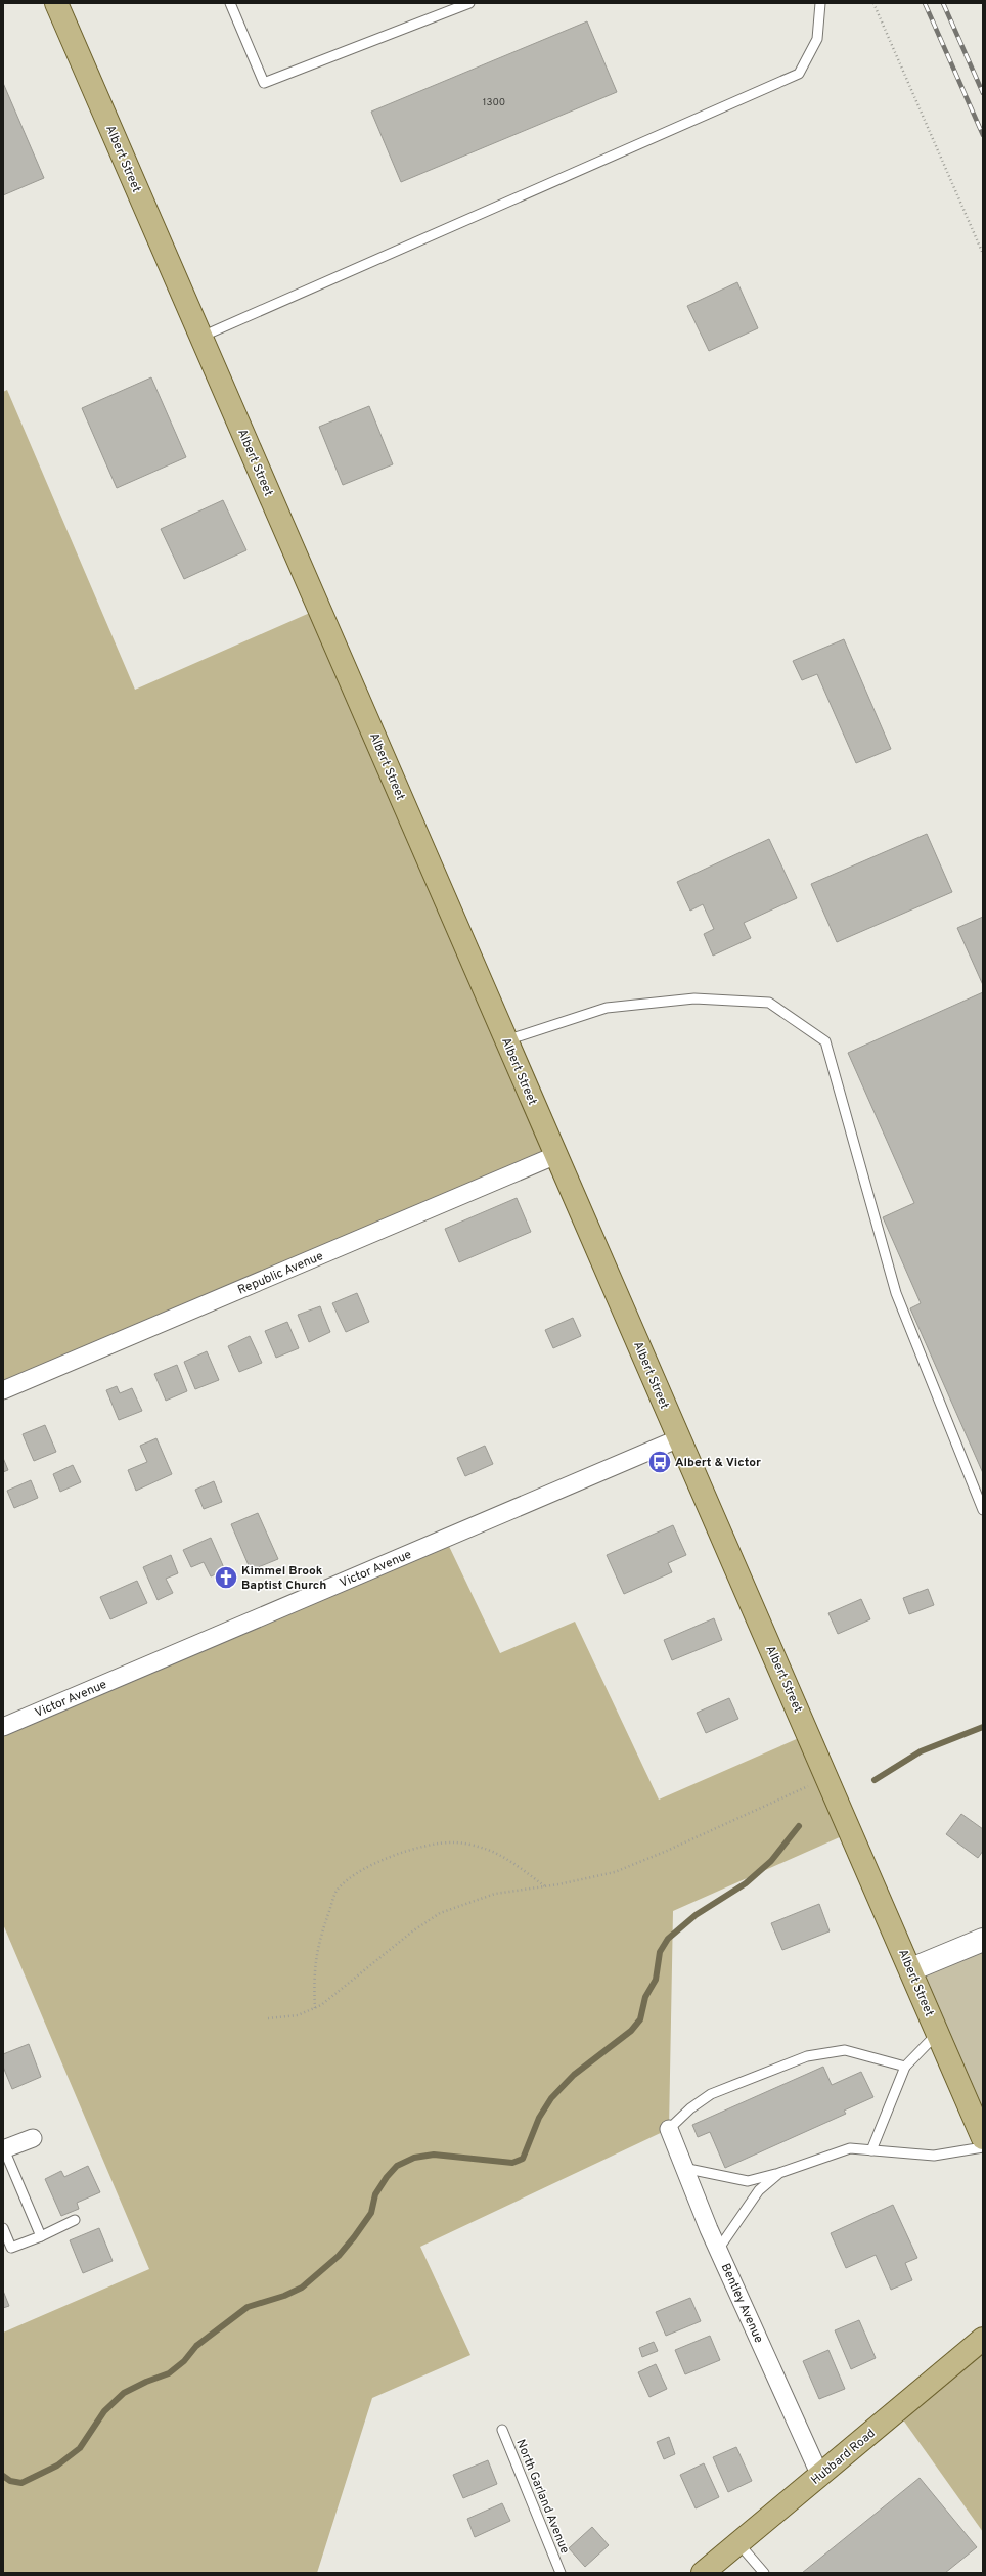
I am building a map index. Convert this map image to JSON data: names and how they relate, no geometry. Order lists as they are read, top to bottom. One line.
{"streets":{"main road":["Albert Street","Hubbard Road"],"street":["Republic Avenue","Victor Avenue","Bentley Avenue"],"lane":["North Garland Avenue"]},"crossings":[["Albert Street","Republic Avenue"],["Albert Street","Victor Avenue"],["Bentley Avenue","Hubbard Road"]],"places":{"bus stop":["Albert & Victor"],"church":["Kimmel Brook Baptist Church"]},"house_numbers":["1300"]}
